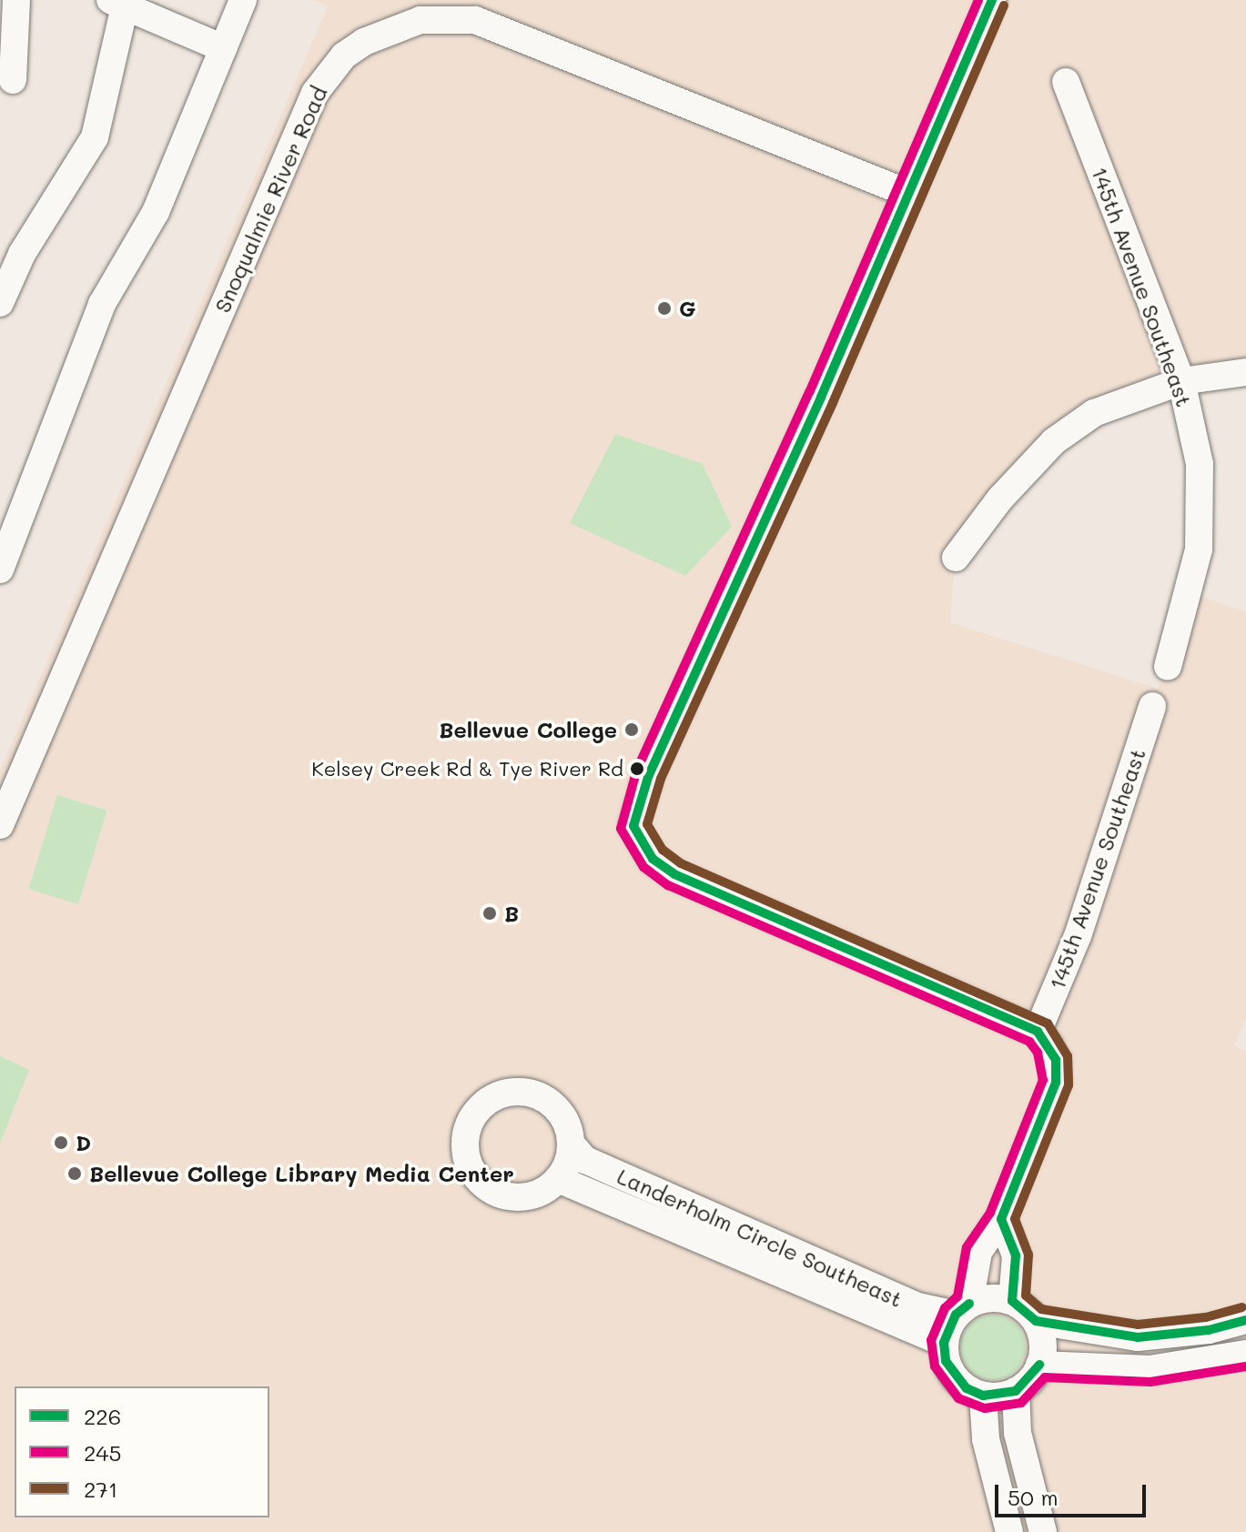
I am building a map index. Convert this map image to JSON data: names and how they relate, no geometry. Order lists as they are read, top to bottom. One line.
{"streets":{"street":["Snoqualmie River Road","145th Avenue Southeast","Landerholm Circle Southeast"]},"places":["G","Bellevue College","Kelsey Creek Rd & Tye River Rd","B","D","Bellevue College Library Media Center"],"lines":["transit line 226","transit line 245","transit line 271"],"legend":["226","245","271"],"scale_bar":"50 m"}
